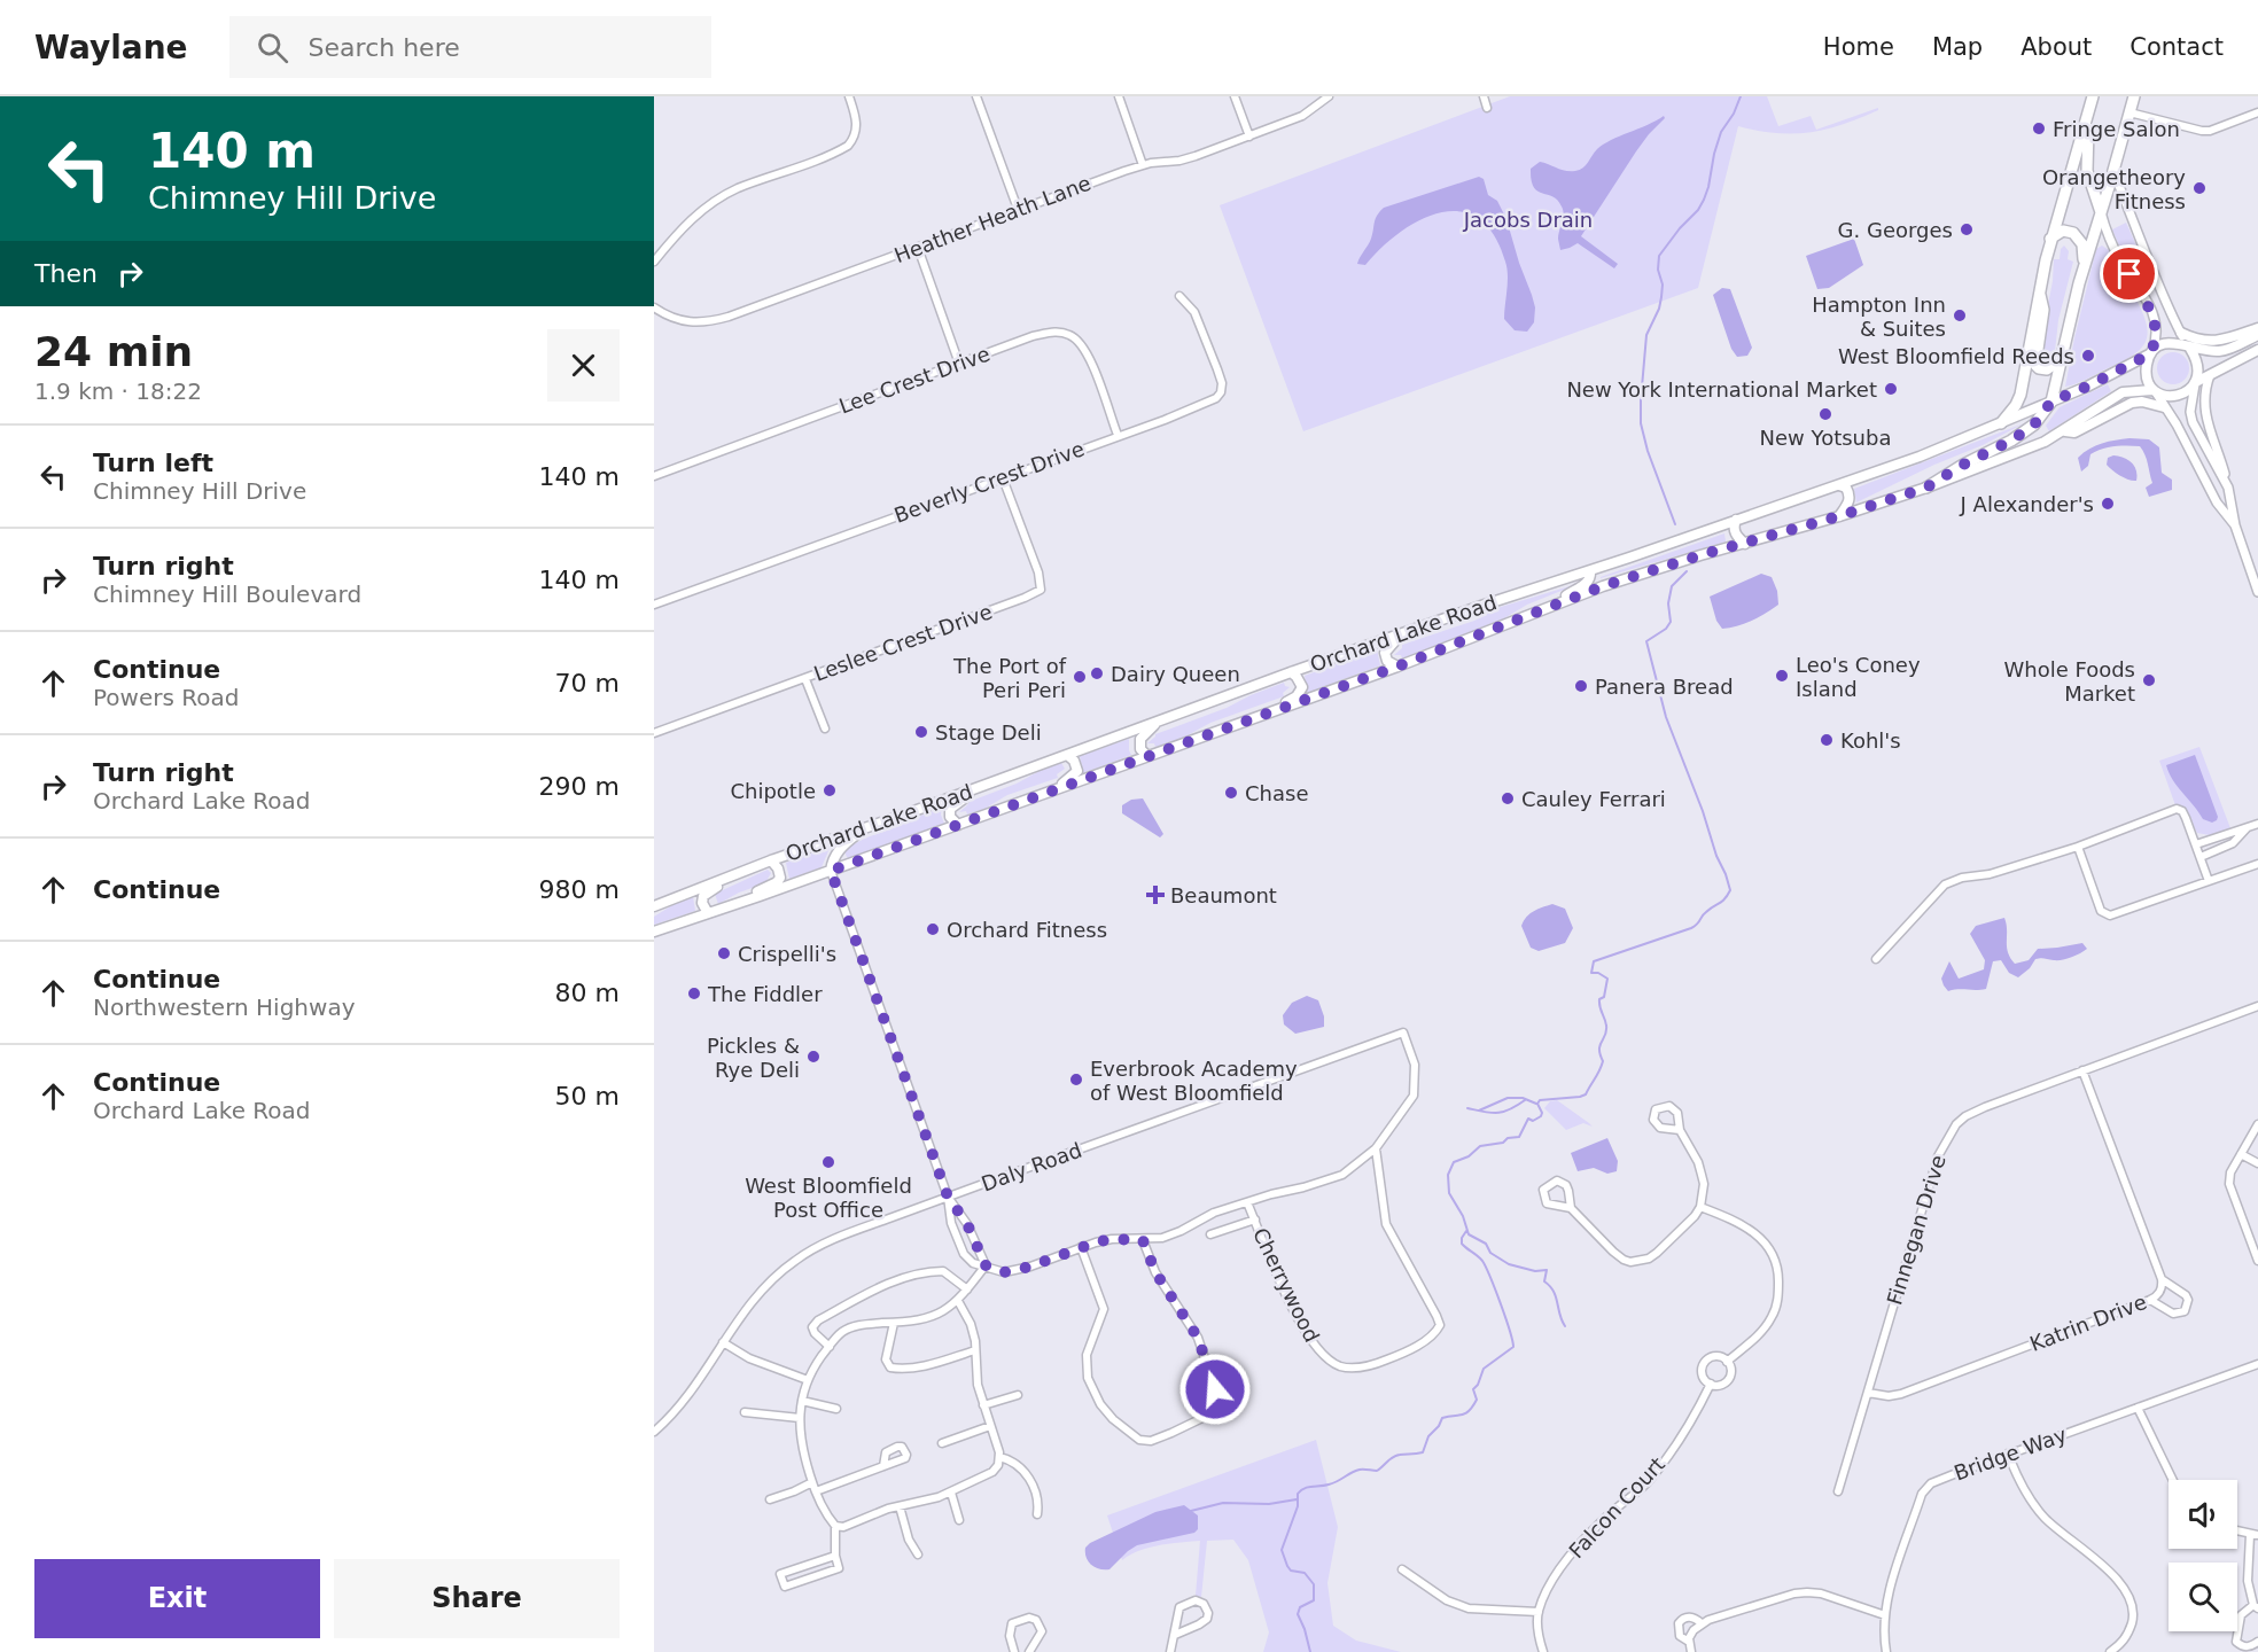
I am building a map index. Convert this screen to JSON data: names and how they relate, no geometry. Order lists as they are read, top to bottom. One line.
{"streets":{"main road":["Orchard Lake Road"],"street":["Heather Heath Lane","Lee Crest Drive","Beverly Crest Drive","Leslee Crest Drive","Daly Road","Finnegan Drive","Cherrywood","Katrin Drive","Bridge Way","Falcon Court"]},"crossings":[["Lee Crest Drive","Beverly Crest Drive"],["Beverly Crest Drive","Leslee Crest Drive"],["Daly Road","Cherrywood"],["Finnegan Drive","Katrin Drive"]],"parks":["Jacobs Drain"],"places":{"other":["Fringe Salon","Orangetheory Fitness","G. Georges","Hampton Inn & Suites","West Bloomfield Reeds","New York International Market","New Yotsuba","J Alexander's","Dairy Queen","Leo's Coney Island","The Port of Peri Peri","Whole Foods Market","Panera Bread","Stage Deli","Kohl's","Chipotle","Chase","Cauley Ferrari","Orchard Fitness","Crispelli's","The Fiddler","Pickles & Rye Deli","Everbrook Academy of West Bloomfield","West Bloomfield Post Office"],"health":["Beaumont"]},"page":{"header":"Waylane","search":"Search here","nav":["Home","Map","About","Contact"],"turn":["140 m","Chimney Hill Drive"],"then":"Then","heading":["24 min","1.9 km · 18:22"],"list":[{"name":"Turn left","note":"Chimney Hill Drive","value":"140 m"},{"name":"Turn right","note":"Chimney Hill Boulevard","value":"140 m"},{"name":"Continue","note":"Powers Road","value":"70 m"},{"name":"Turn right","note":"Orchard Lake Road","value":"290 m"},{"name":"Continue","value":"980 m"},{"name":"Continue","note":"Northwestern Highway","value":"80 m"},{"name":"Continue","note":"Orchard Lake Road","value":"50 m"}],"buttons":["Exit","Share"]}}
